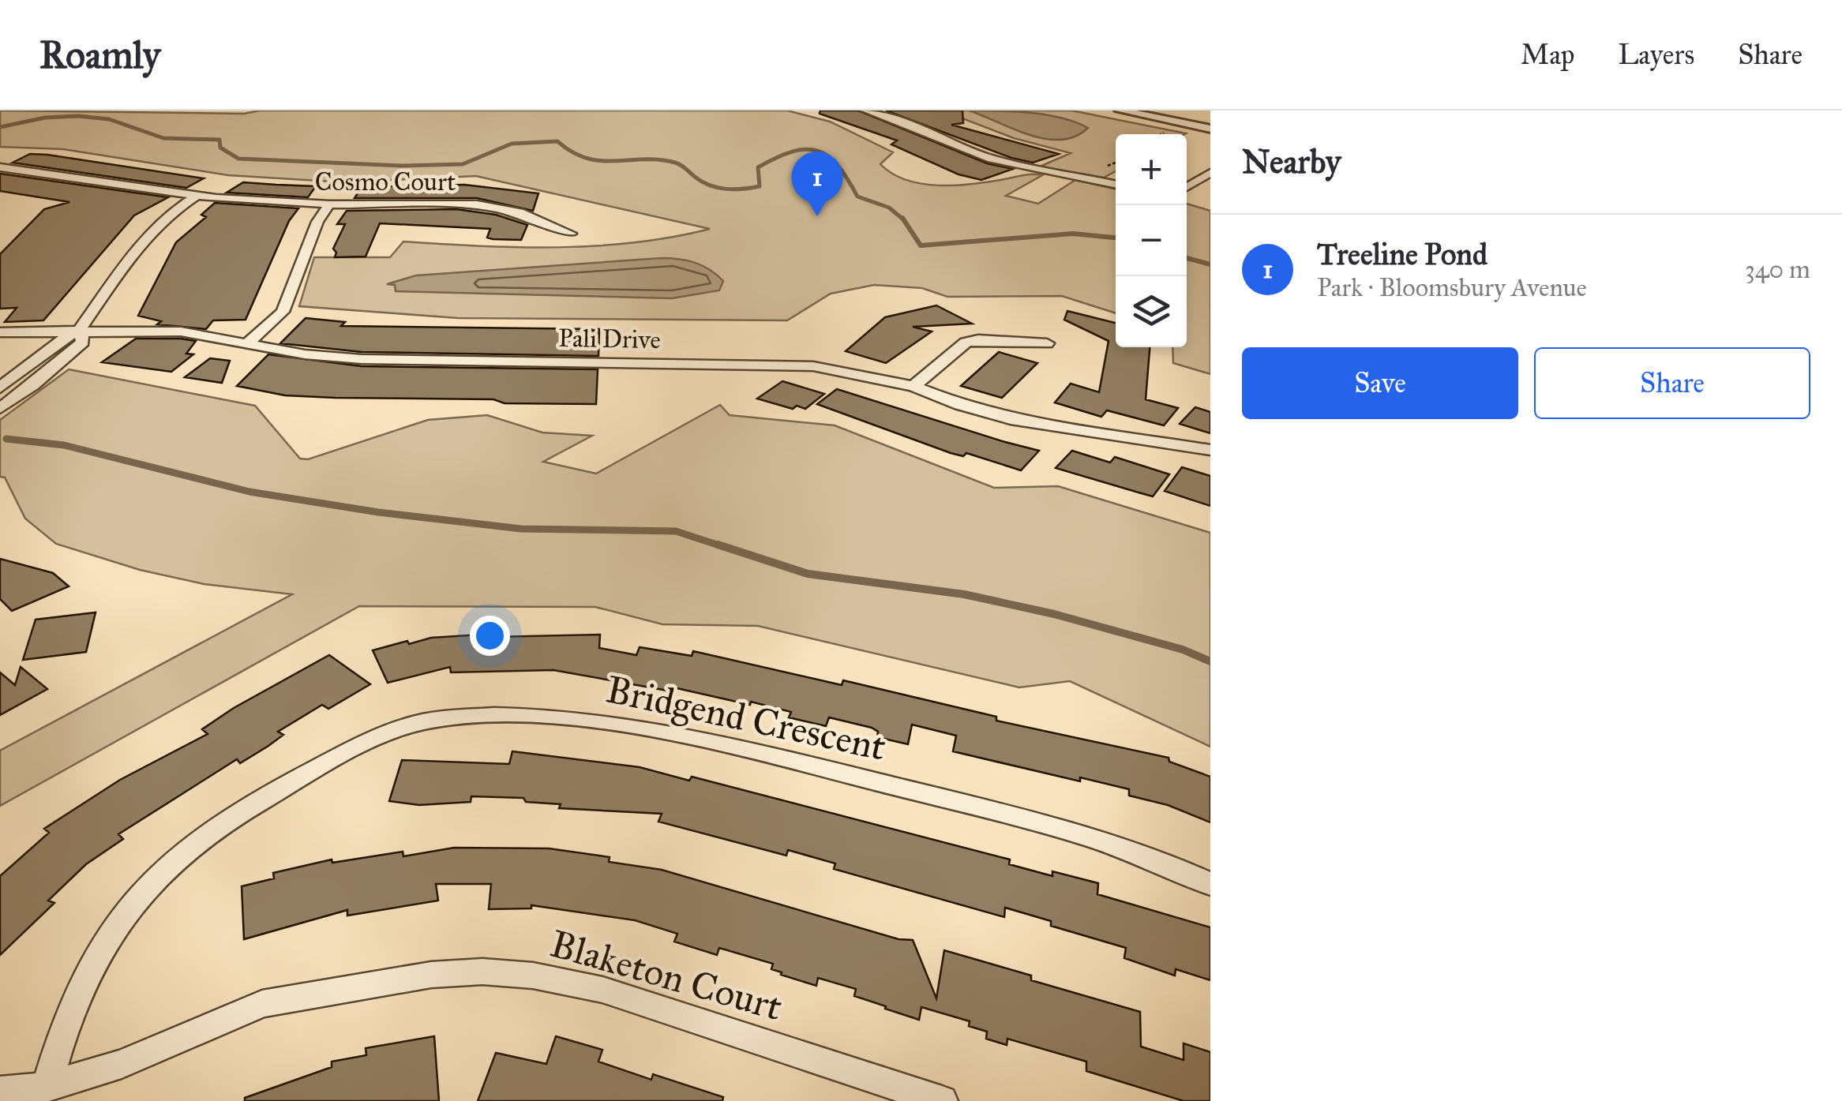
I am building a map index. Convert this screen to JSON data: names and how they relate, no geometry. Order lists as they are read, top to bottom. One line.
{"streets":{"street":["Cosmo Court","Pali Drive","Bridgend Crescent","Blaketon Court"]},"crossings":[["Bridgend Crescent","Blaketon Court"]],"page":{"header":"Roamly","nav":["Map","Layers","Share"],"heading":"Nearby","map_buttons":["+","−"],"pins":"1","list":[{"mark":"1","name":"Treeline Pond","note":"Park · Bloomsbury Avenue","value":"340 m"}],"buttons":["Save","Share"]}}
